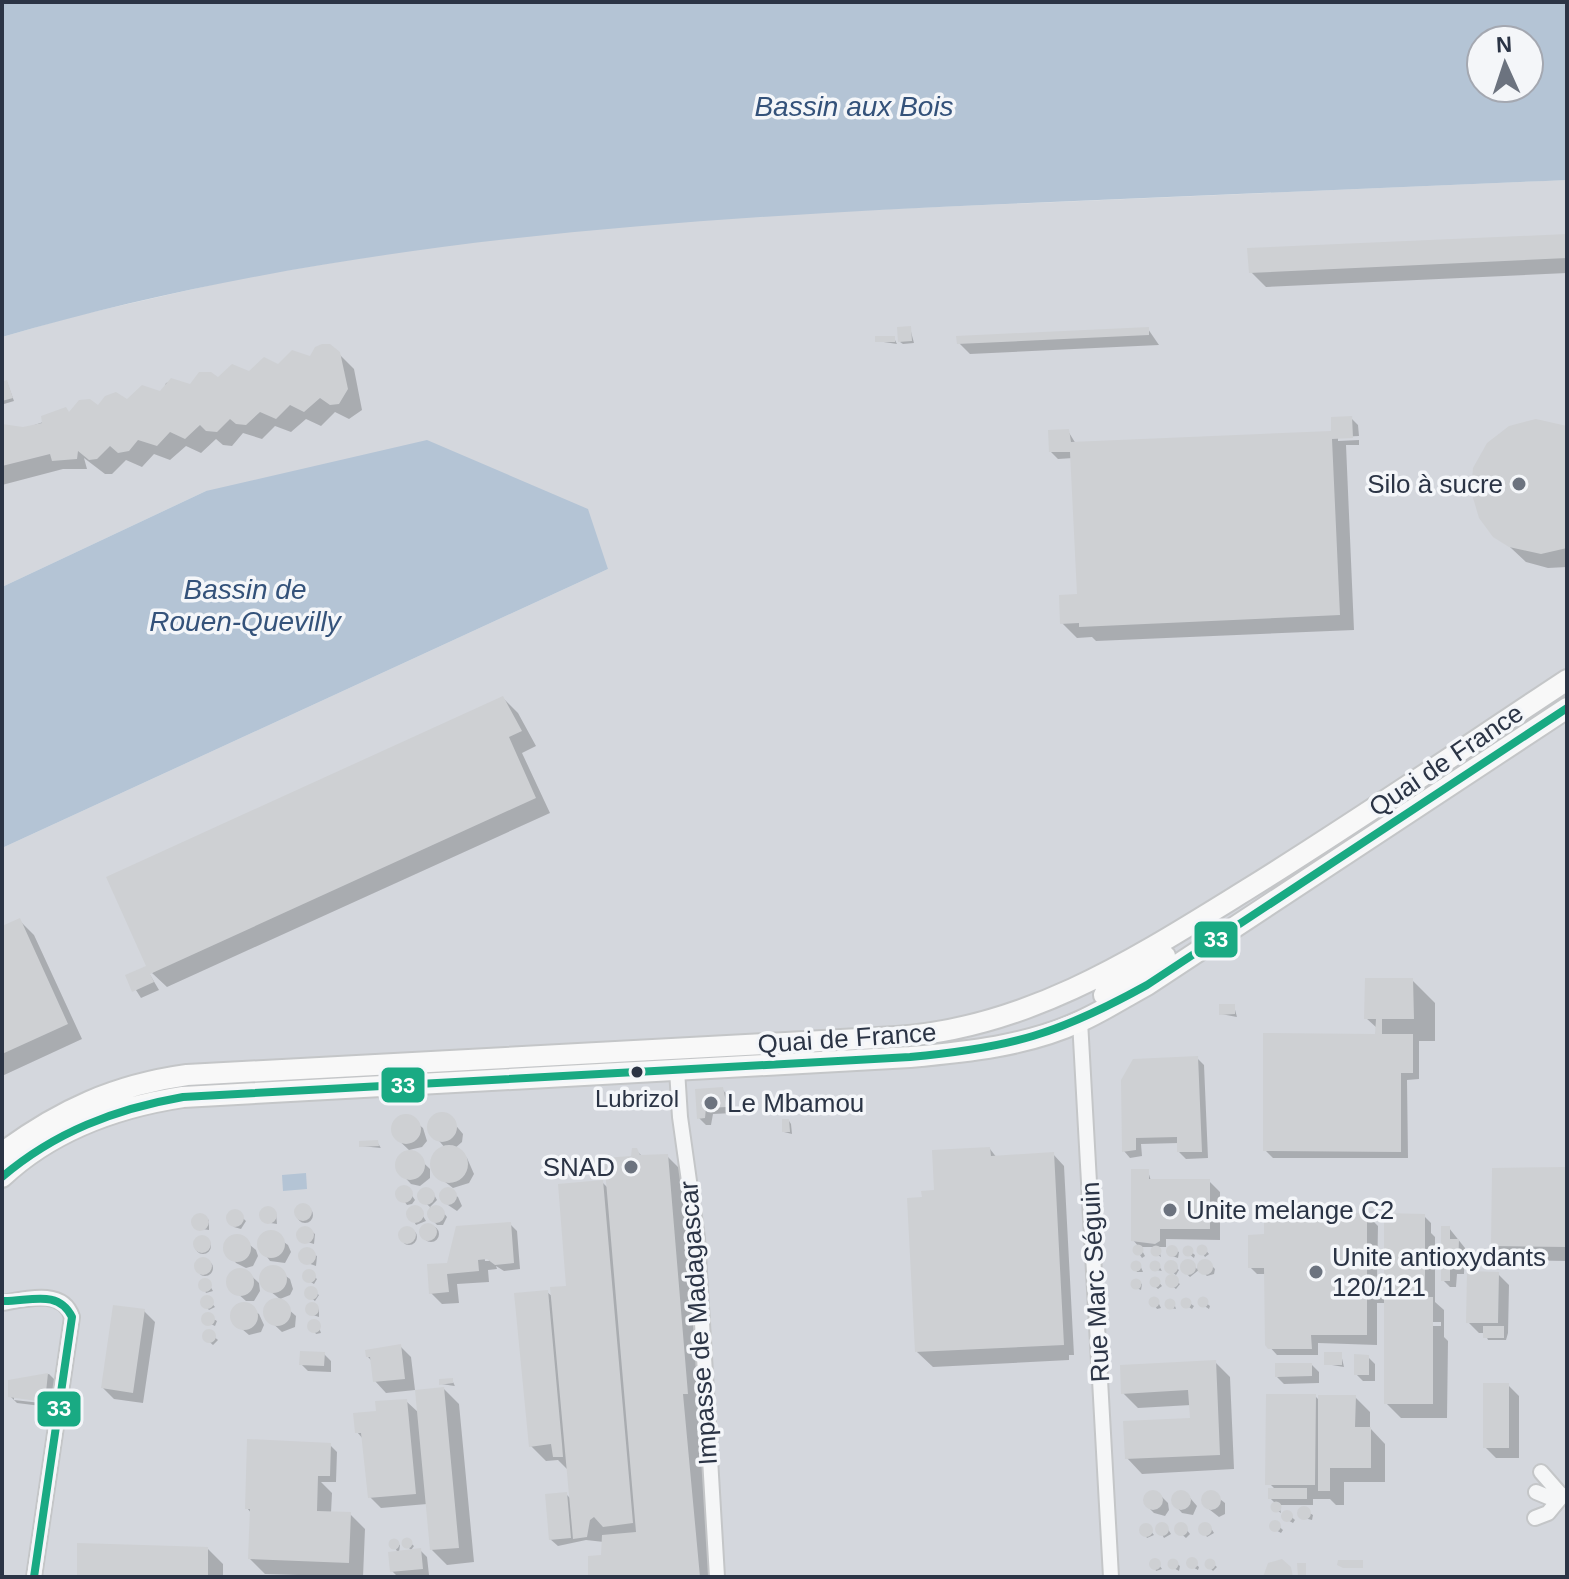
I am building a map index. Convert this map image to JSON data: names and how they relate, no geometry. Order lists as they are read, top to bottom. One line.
{"streets":{"main road":["Quai de France"],"street":["Rue Marc Séguin","Impasse de Madagascar"]},"crossings":[["Quai de France","Rue Marc Séguin"],["Quai de France","Impasse de Madagascar"]],"water":["Bassin aux Bois","Bassin de Rouen-Quevilly"],"places":["Silo à sucre","Lubrizol","Le Mbamou","SNAD","Unite melange C2","Unite antioxydants 120/121"],"lines":["transit line 33"],"north":"top"}
